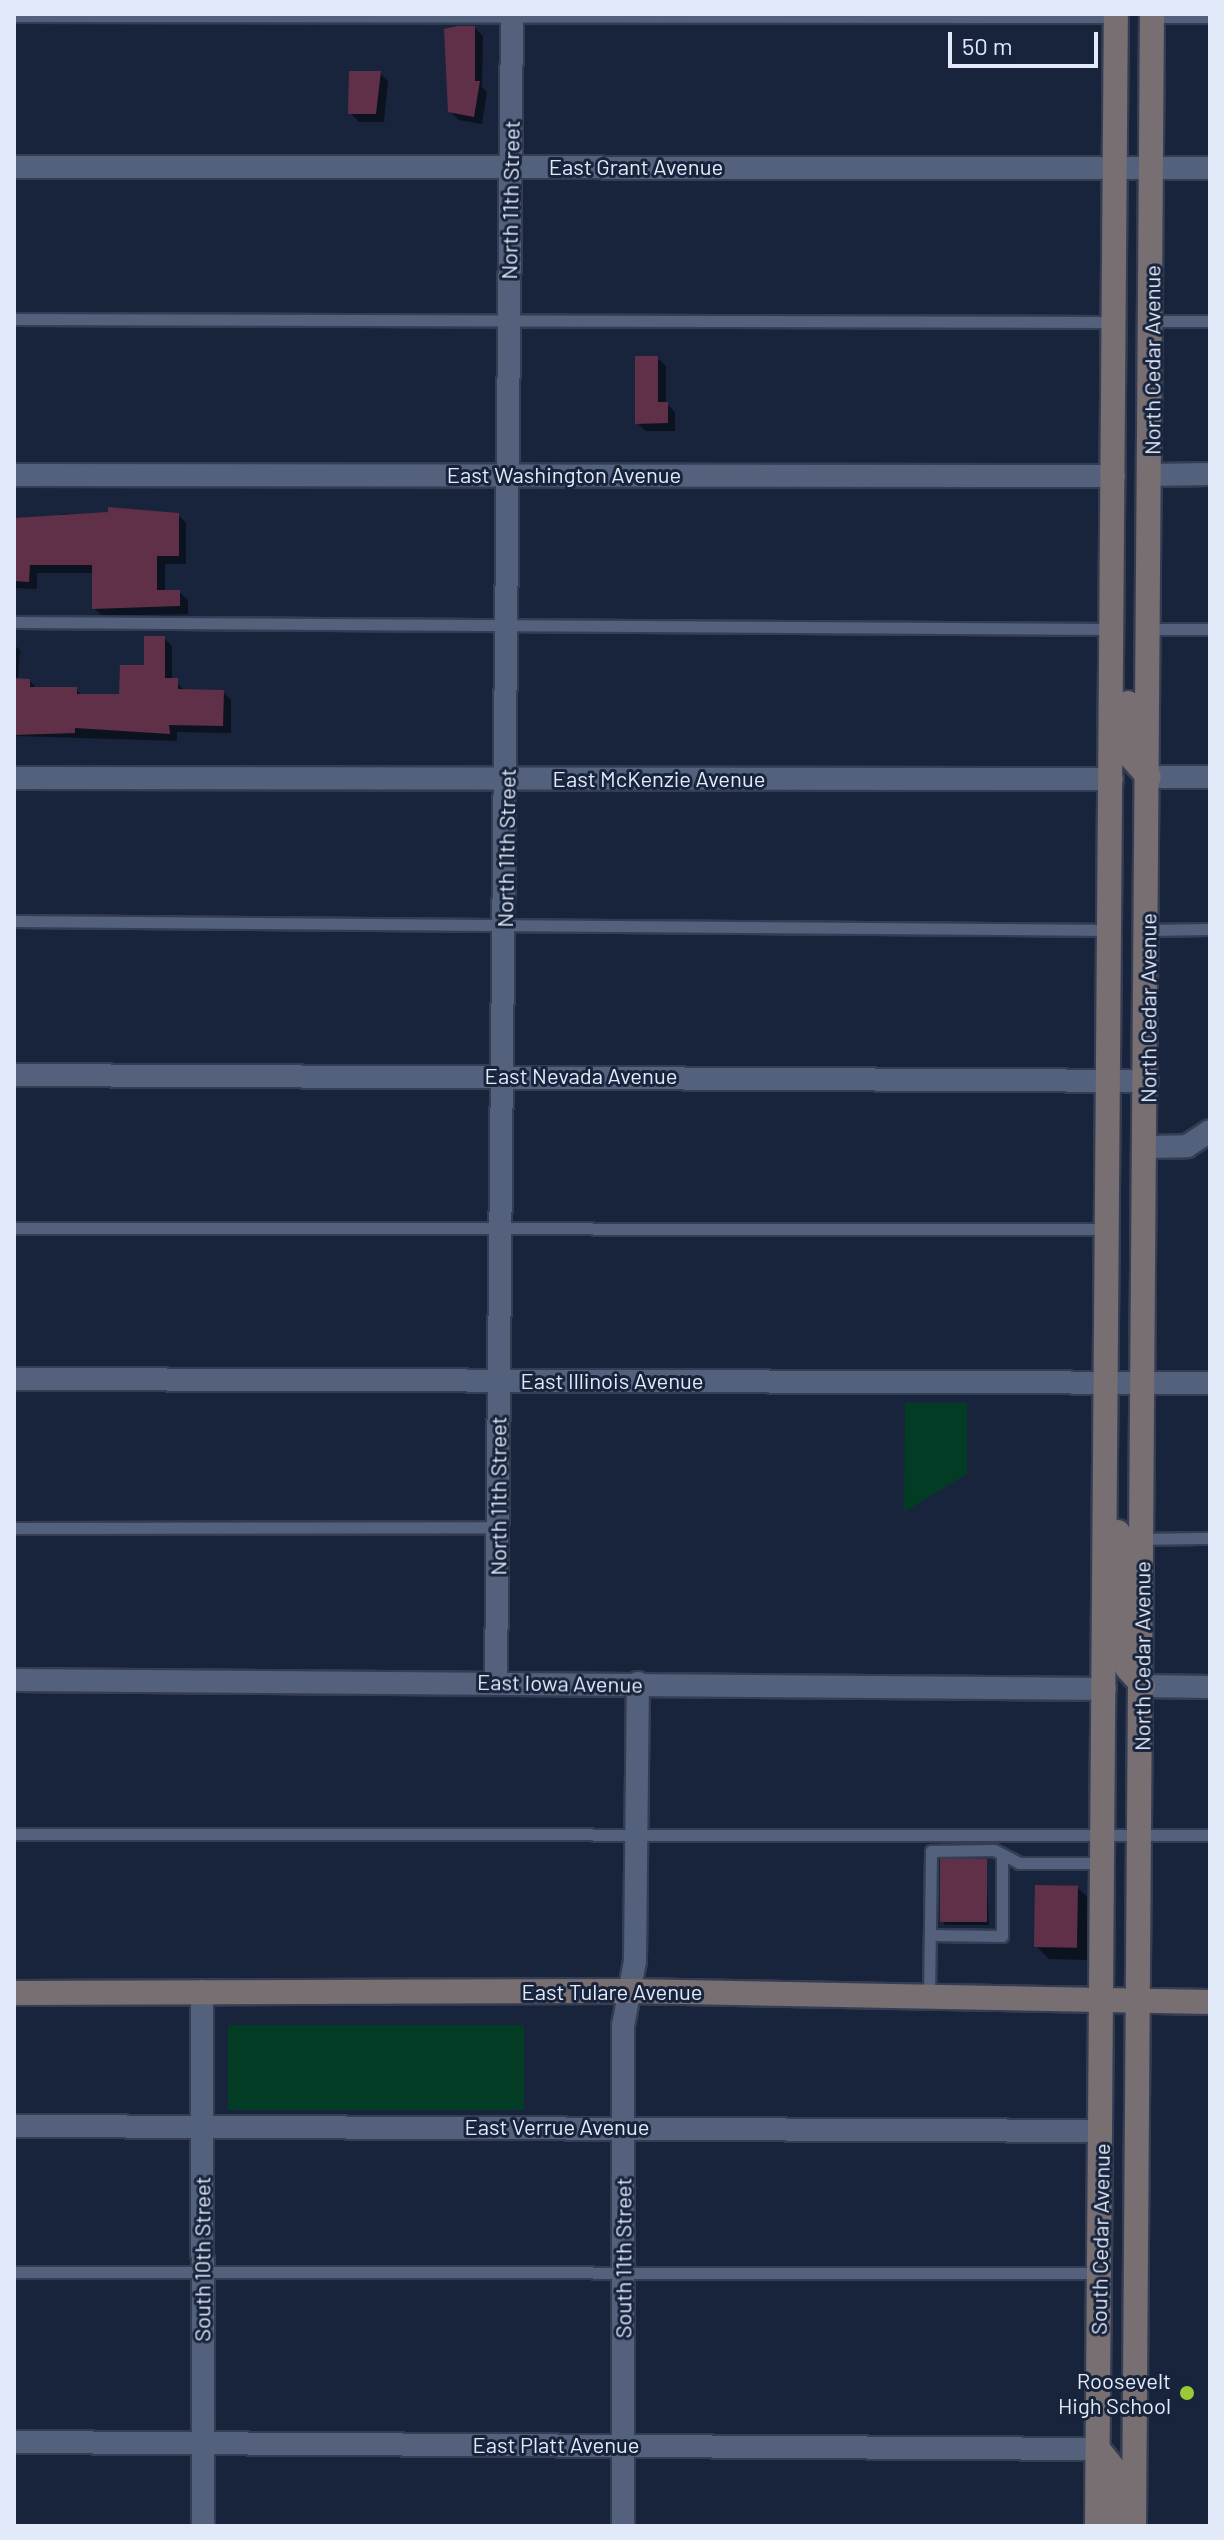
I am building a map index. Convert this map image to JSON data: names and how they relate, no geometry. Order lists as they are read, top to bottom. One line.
{"streets":{"main road":["North Cedar Avenue","East Tulare Avenue","South Cedar Avenue"],"street":["East Grant Avenue","North 11th Street","East Washington Avenue","East McKenzie Avenue","East Nevada Avenue","East Illinois Avenue","East Iowa Avenue","East Verrue Avenue","South 11th Street","South 10th Street","East Platt Avenue"]},"crossings":[["East Grant Avenue","North 11th Street"],["East Grant Avenue","North Cedar Avenue"],["North 11th Street","East Washington Avenue"],["North 11th Street","East McKenzie Avenue"],["North 11th Street","East Nevada Avenue"],["North 11th Street","East Illinois Avenue"],["North 11th Street","East Iowa Avenue"],["North Cedar Avenue","East Washington Avenue"],["North Cedar Avenue","East McKenzie Avenue"],["North Cedar Avenue","East Nevada Avenue"],["North Cedar Avenue","East Illinois Avenue"],["North Cedar Avenue","East Iowa Avenue"],["North Cedar Avenue","East Tulare Avenue"],["North Cedar Avenue","South Cedar Avenue"],["East Tulare Avenue","South Cedar Avenue"],["East Tulare Avenue","South 11th Street"],["East Tulare Avenue","South 10th Street"],["East Verrue Avenue","South Cedar Avenue"],["East Verrue Avenue","South 11th Street"],["East Verrue Avenue","South 10th Street"],["South Cedar Avenue","East Platt Avenue"],["South 11th Street","East Platt Avenue"],["South 10th Street","East Platt Avenue"]],"places":["Roosevelt High School"],"scale_bar":"50 m"}
